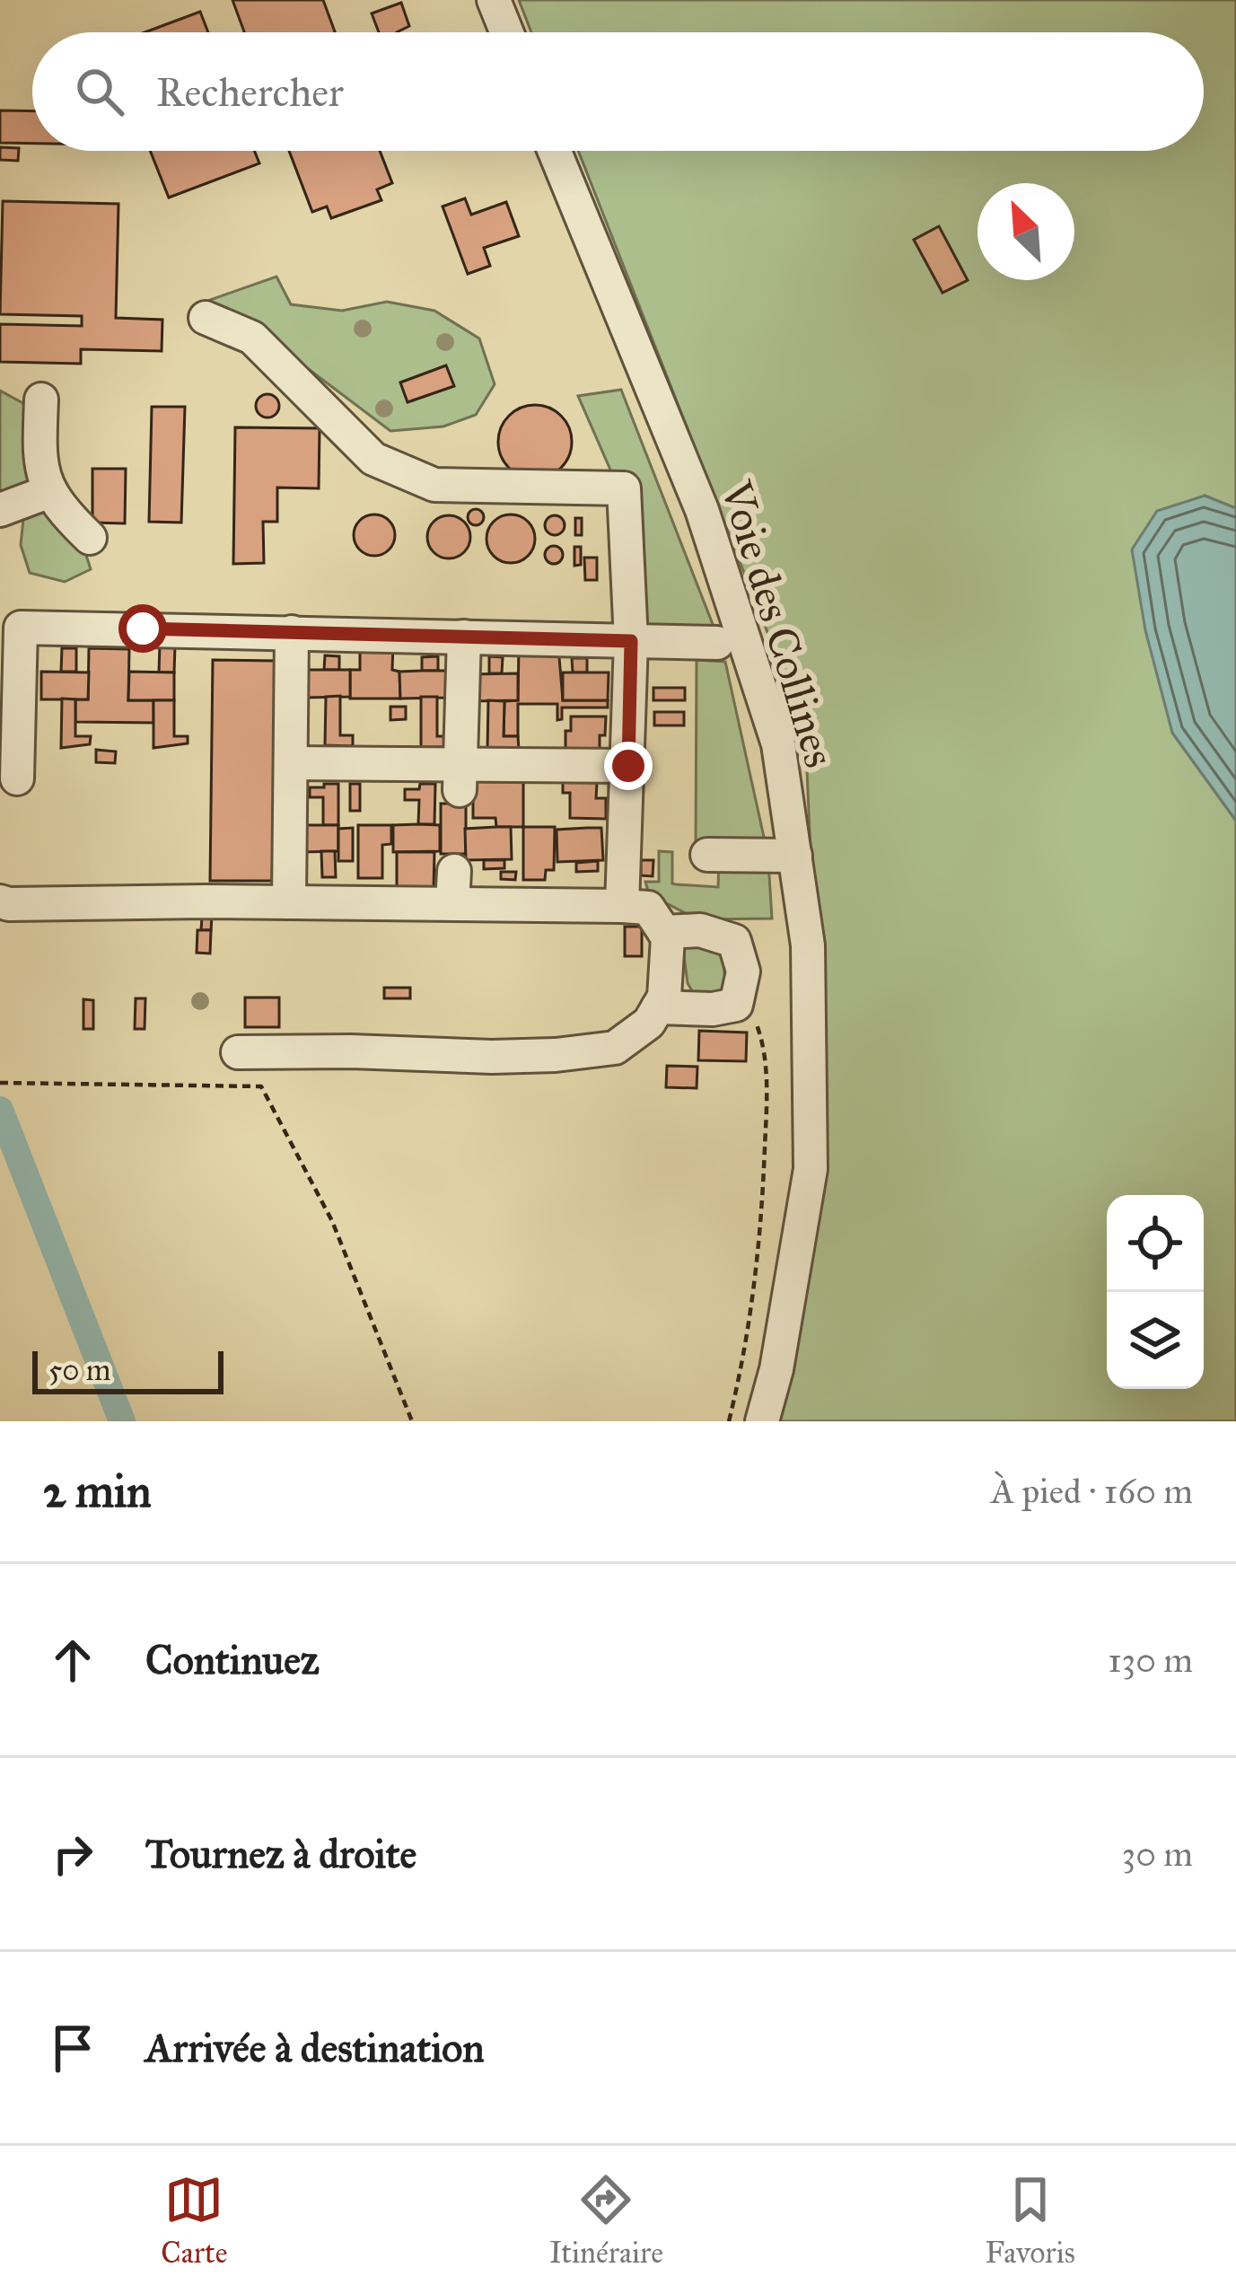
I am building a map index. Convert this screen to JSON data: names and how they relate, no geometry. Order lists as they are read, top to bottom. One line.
{"streets":{"street":["Voie des Collines"]},"scale_bar":"50 m","north":"top left","page":{"search":"Rechercher","scale":"50 m","heading":["2 min","À pied · 160 m"],"list":[["Continuez","130 m"],["Tournez à droite","30 m"],"Arrivée à destination"],"nav":["Carte","Itinéraire","Favoris"]}}
